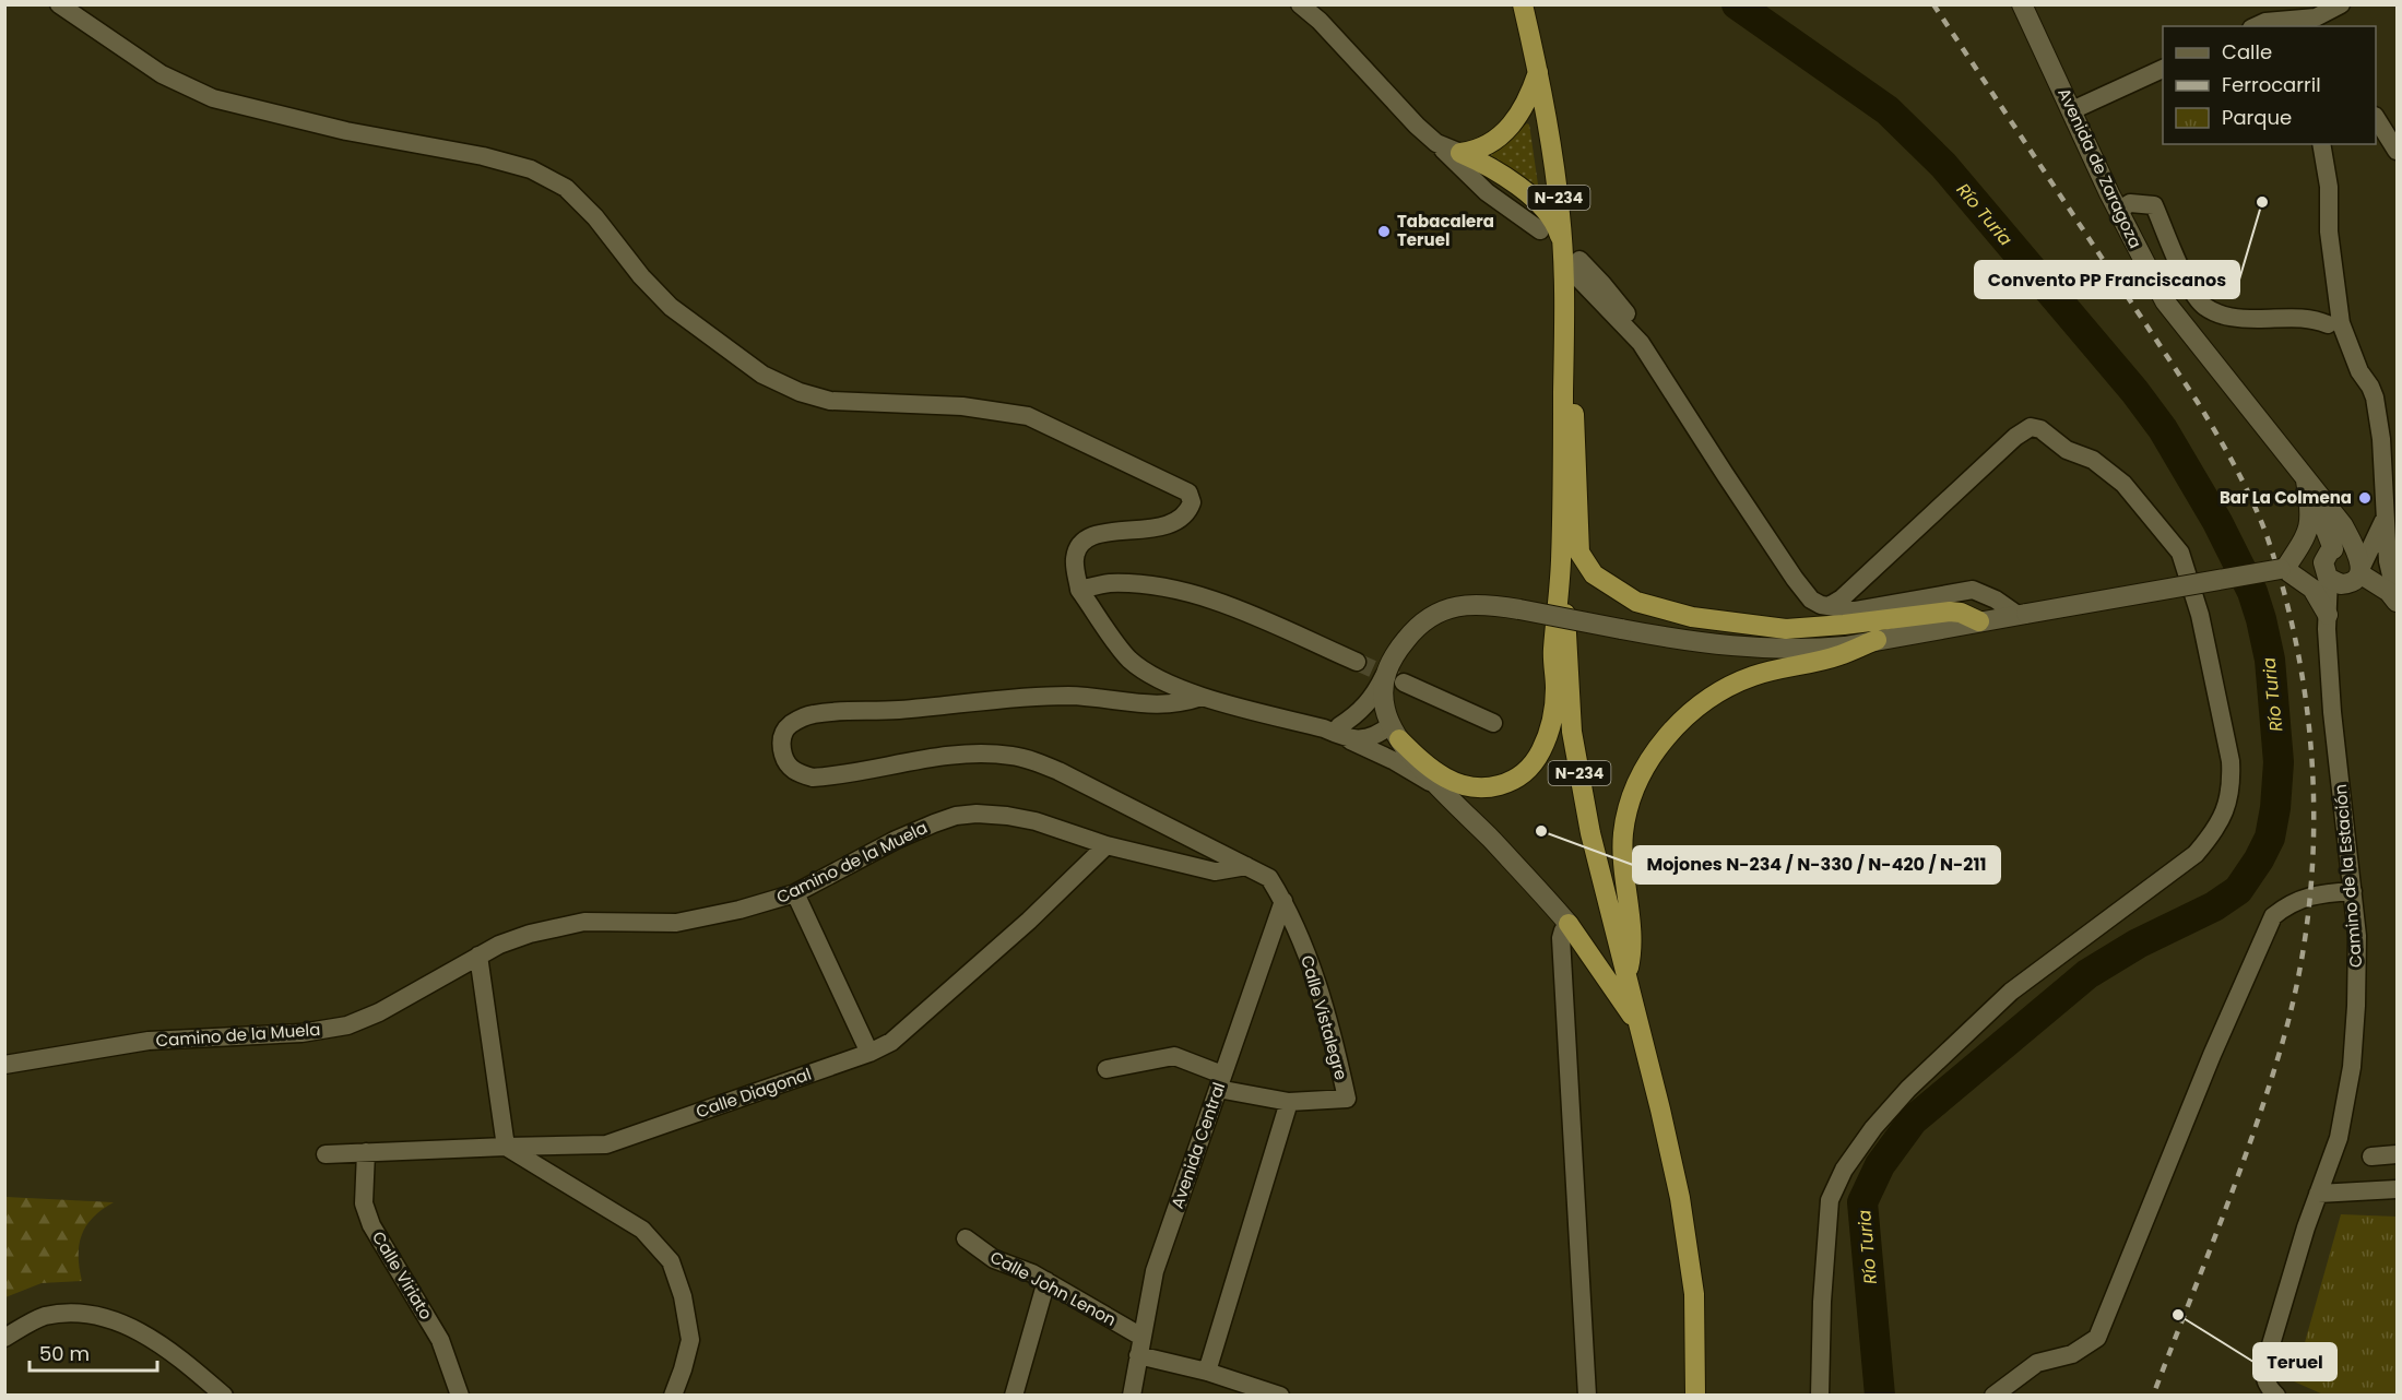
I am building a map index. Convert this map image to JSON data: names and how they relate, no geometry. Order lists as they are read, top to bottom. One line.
{"streets":{"highway":["N-234"],"main road":["Avenida de Zaragoza"],"street":["Camino de la Muela","Camino de la Estación","Calle Vistalegre","Calle Diagonal","Avenida Central","Calle Viriato","Calle John Lenon"]},"crossings":[["Camino de la Muela","Calle Vistalegre"],["Camino de la Muela","Calle Diagonal"],["Calle Vistalegre","Avenida Central"],["Calle Diagonal","Calle Viriato"],["Avenida Central","Calle John Lenon"]],"water":["Río Turia"],"places":["Convento PP Franciscanos","Tabacalera Teruel","Bar La Colmena","Mojones N-234 / N-330 / N-420 / N-211","Teruel"],"legend":["Calle","Ferrocarril","Parque"],"scale_bar":"50 m"}
